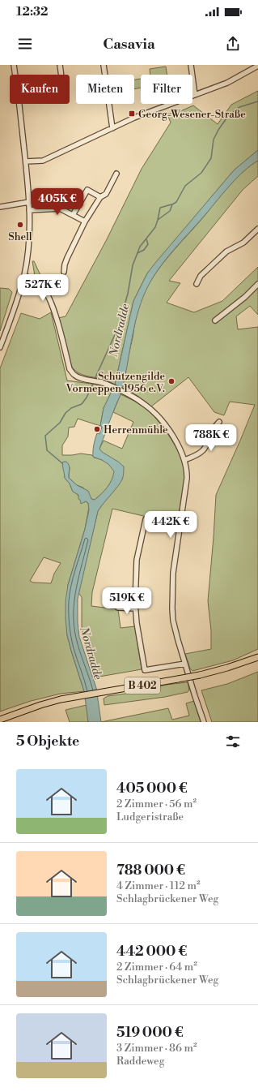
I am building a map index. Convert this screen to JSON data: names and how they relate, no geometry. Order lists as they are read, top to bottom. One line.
{"streets":{"main road":["B 402"]},"water":["Nordradde"],"places":{"transit":["Georg-Wesener-Straße"],"other":["Shell","Schützengilde Vormeppen 1956 e.V.","Herrenmühle"]},"page":{"status":"12:32","header":"Casavia","chip":["Kaufen","Mieten","Filter"],"price":["405K €","527K €","788K €","442K €","519K €"],"heading":"5 Objekte","list":[{"name":"405 000 €","note":"2 Zimmer · 56 m² · Ludgeristraße"},{"name":"788 000 €","note":"4 Zimmer · 112 m² · Schlagbrückener Weg"},{"name":"442 000 €","note":"2 Zimmer · 64 m² · Schlagbrückener Weg"},{"name":"519 000 €","note":"3 Zimmer · 86 m² · Raddeweg"}]}}
